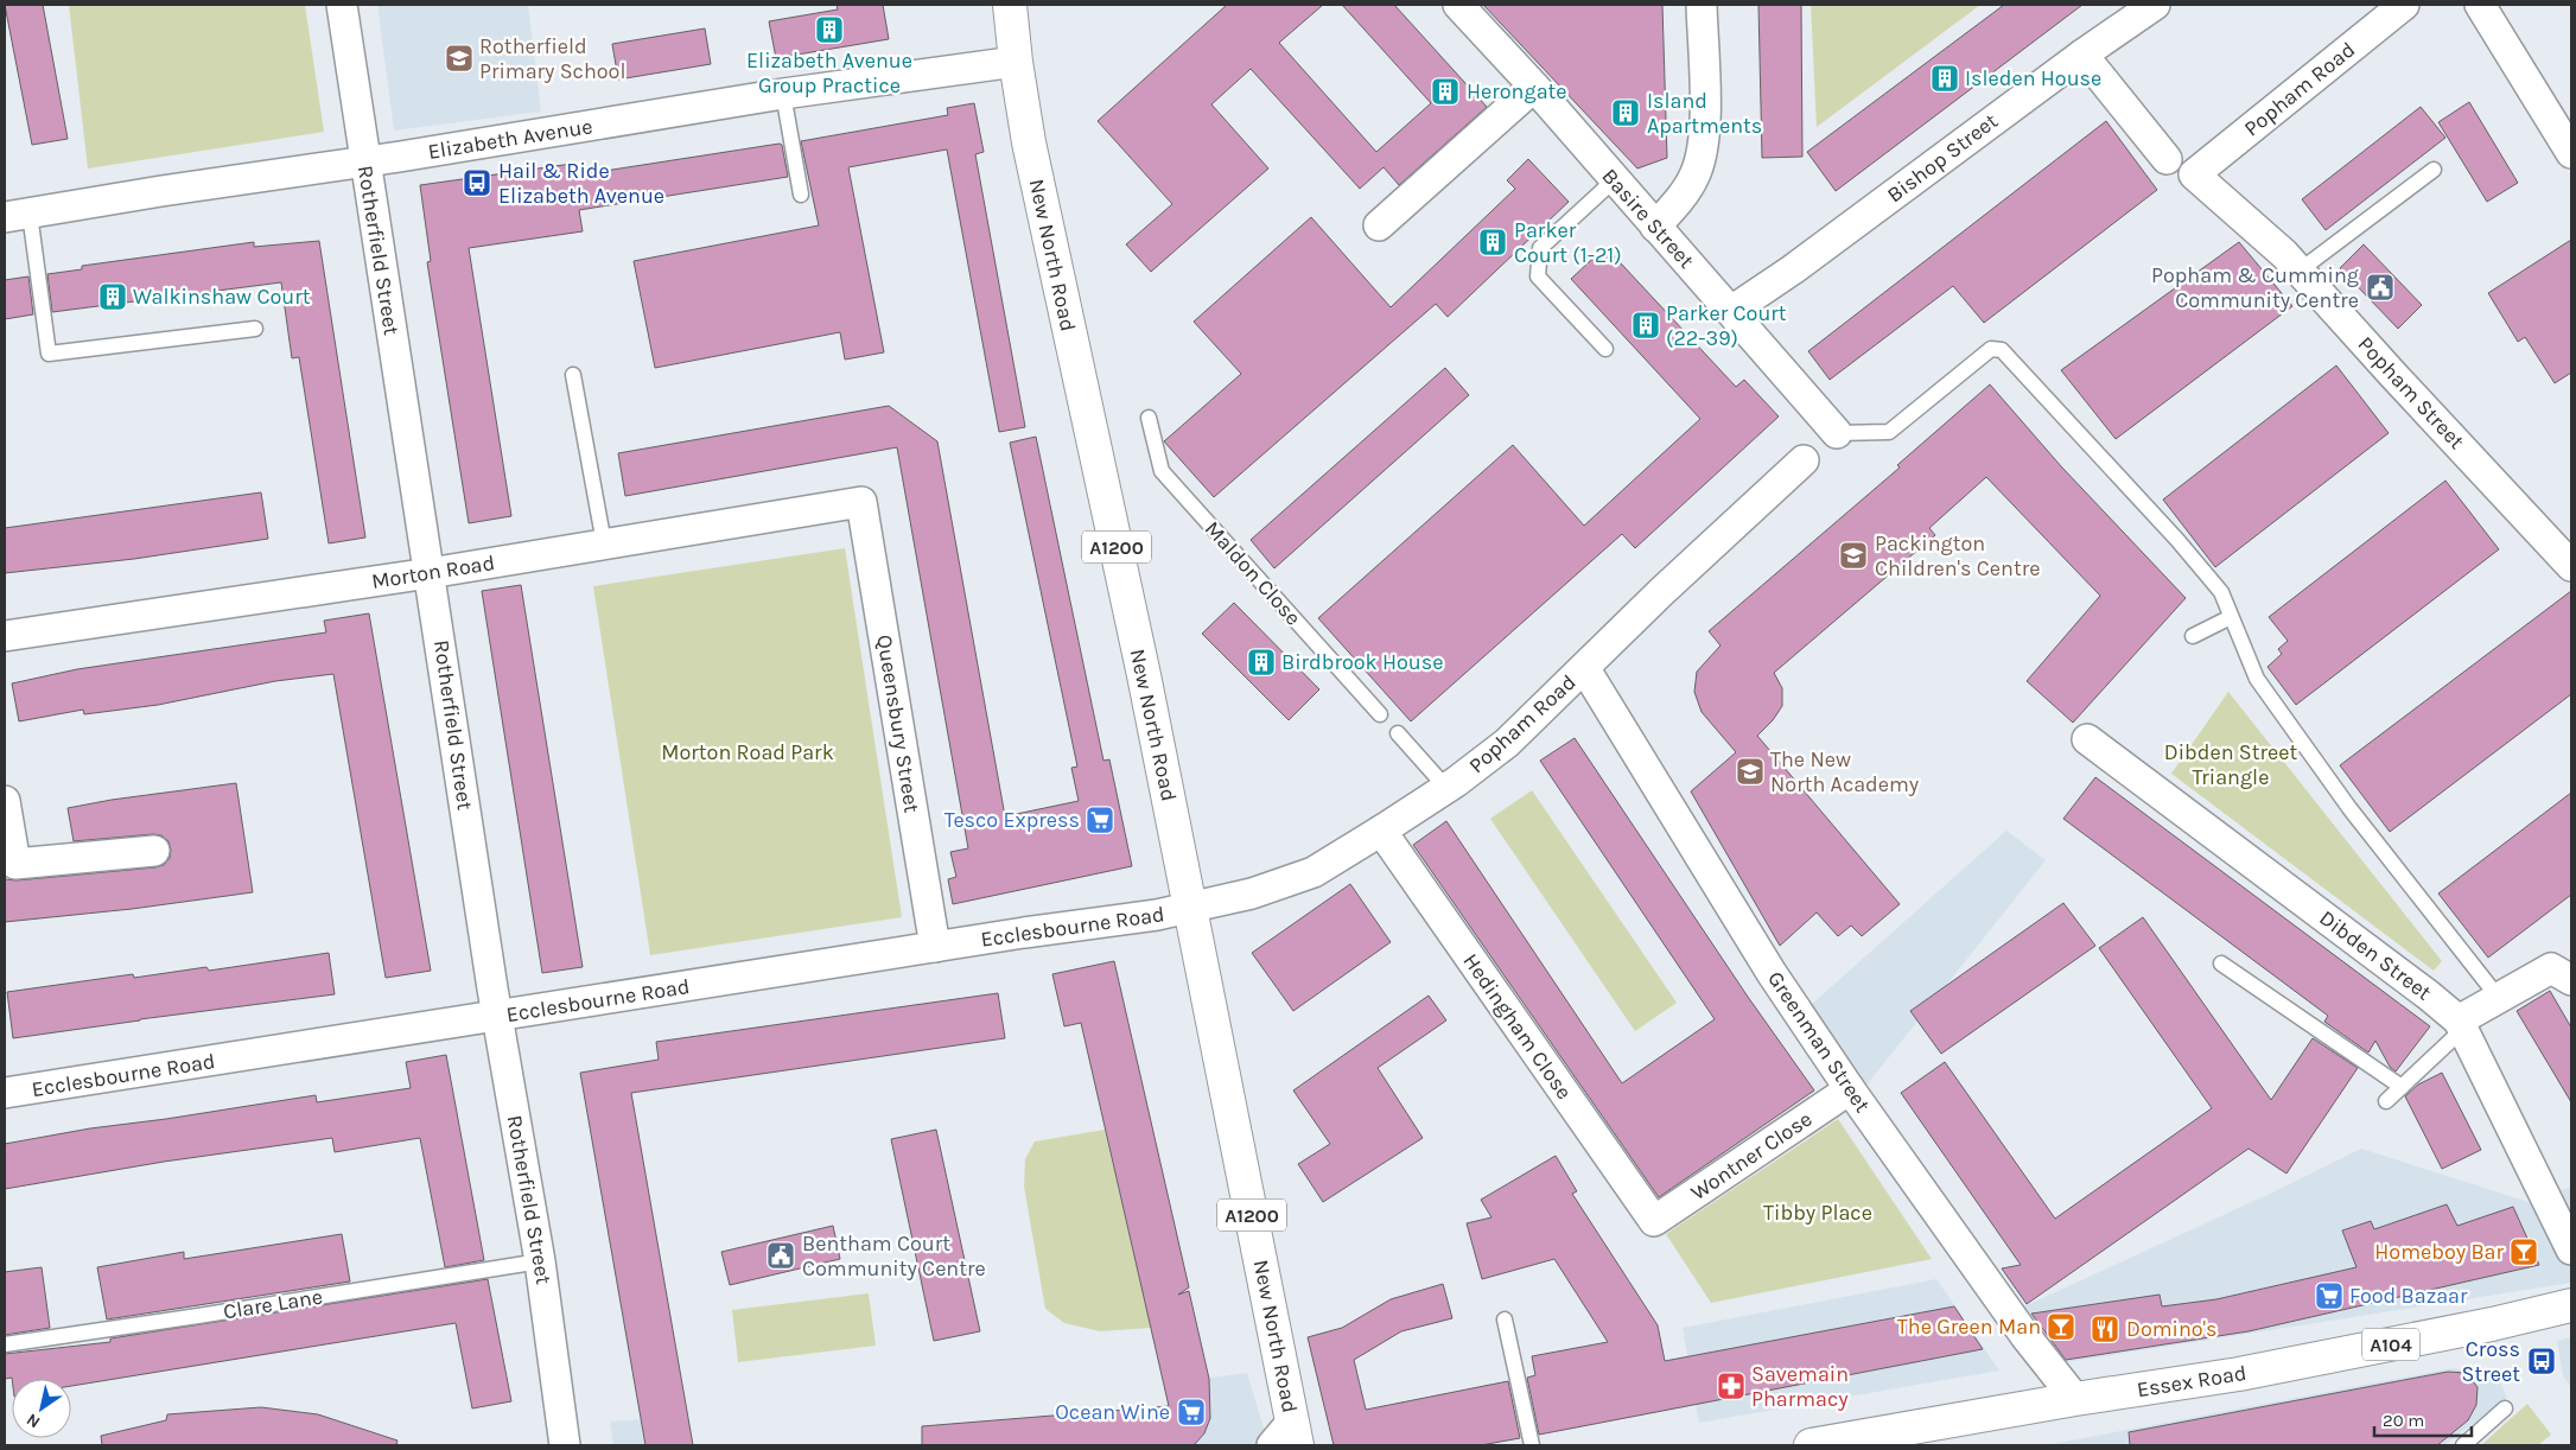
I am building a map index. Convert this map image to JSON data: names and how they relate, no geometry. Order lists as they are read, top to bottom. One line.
{"streets":{"main road":["New North Road","A1200","A104","Essex Road"],"street":["Popham Road","Elizabeth Avenue","Bishop Street","Basire Street","Rotherfield Street","Popham Street","Morton Road","Queensbury Street","Ecclesbourne Road","Dibden Street","Hedingham Close","Greenman Street","Wontner Close"],"lane":["Maldon Close","Clare Lane"]},"crossings":[["Popham Road","New North Road"],["Popham Road","Popham Street"],["Popham Road","Ecclesbourne Road"],["Popham Road","Hedingham Close"],["Popham Road","Greenman Street"],["Elizabeth Avenue","Rotherfield Street"],["Elizabeth Avenue","New North Road"],["Bishop Street","Basire Street"],["Rotherfield Street","Morton Road"],["Rotherfield Street","Ecclesbourne Road"],["Rotherfield Street","Clare Lane"],["New North Road","Ecclesbourne Road"],["Morton Road","Queensbury Street"],["Queensbury Street","Ecclesbourne Road"],["Hedingham Close","Wontner Close"],["Greenman Street","Wontner Close"],["Greenman Street","Essex Road"]],"parks":["Morton Road Park","Dibden Street Triangle","Tibby Place"],"places":{"building":["Elizabeth Avenue Group Practice","Isleden House","Herongate","Island Apartments","Parker Court (1-21)","Walkinshaw Court","Parker Court (22-39)","Birdbrook House"],"school or university":["Rotherfield Primary School","Packington Children's Centre","The New North Academy"],"bus stop":["Hail & Ride Elizabeth Avenue","Cross Street"],"public building":["Popham & Cumming Community Centre","Bentham Court Community Centre"],"supermarket":["Tesco Express","Food Bazaar","Ocean Wine"],"bar":["Homeboy Bar","The Green Man"],"restaurant":["Domino's"],"pharmacy":["Savemain Pharmacy"]},"scale_bar":"20 m","north":"bottom left"}
